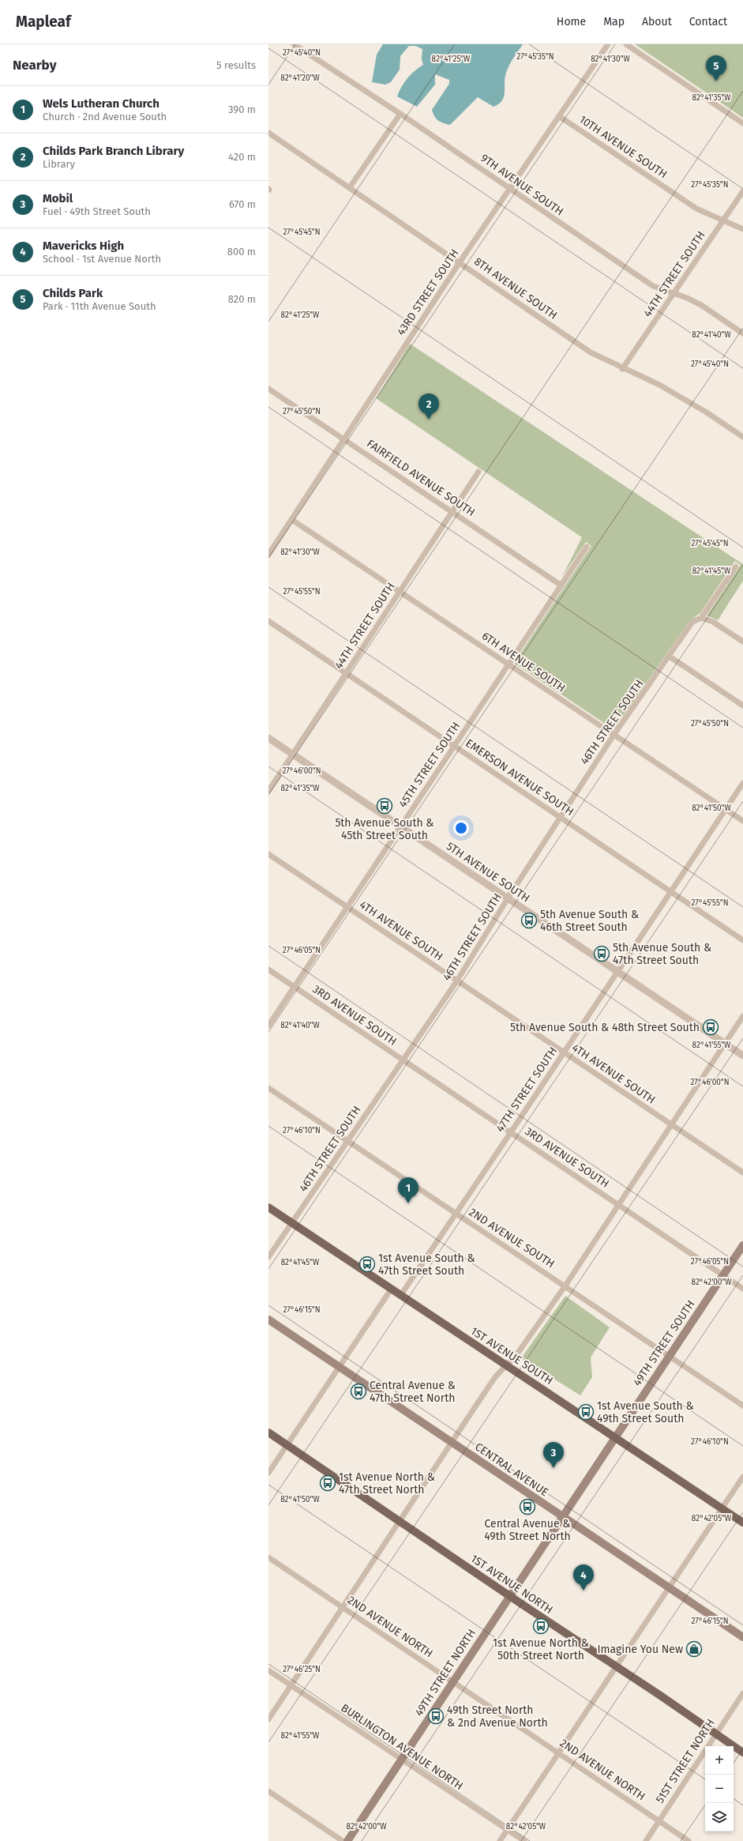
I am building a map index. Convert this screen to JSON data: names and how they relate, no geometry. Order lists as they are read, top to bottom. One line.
{"streets":{"main road":["49TH STREET SOUTH","1ST AVENUE SOUTH","CENTRAL AVENUE","1ST AVENUE NORTH","49TH STREET NORTH"],"street":["10TH AVENUE SOUTH","9TH AVENUE SOUTH","44TH STREET SOUTH","8TH AVENUE SOUTH","43RD STREET SOUTH","FAIRFIELD AVENUE SOUTH","6TH AVENUE SOUTH","46TH STREET SOUTH","45TH STREET SOUTH","EMERSON AVENUE SOUTH","5TH AVENUE SOUTH","4TH AVENUE SOUTH","3RD AVENUE SOUTH","47TH STREET SOUTH","2ND AVENUE SOUTH","2ND AVENUE NORTH","BURLINGTON AVENUE NORTH","51ST STREET NORTH"]},"crossings":[["10TH AVENUE SOUTH","44TH STREET SOUTH"],["10TH AVENUE SOUTH","43RD STREET SOUTH"],["9TH AVENUE SOUTH","44TH STREET SOUTH"],["9TH AVENUE SOUTH","43RD STREET SOUTH"],["44TH STREET SOUTH","8TH AVENUE SOUTH"],["44TH STREET SOUTH","FAIRFIELD AVENUE SOUTH"],["44TH STREET SOUTH","6TH AVENUE SOUTH"],["44TH STREET SOUTH","EMERSON AVENUE SOUTH"],["44TH STREET SOUTH","5TH AVENUE SOUTH"],["8TH AVENUE SOUTH","43RD STREET SOUTH"],["43RD STREET SOUTH","FAIRFIELD AVENUE SOUTH"],["43RD STREET SOUTH","6TH AVENUE SOUTH"],["FAIRFIELD AVENUE SOUTH","45TH STREET SOUTH"],["6TH AVENUE SOUTH","46TH STREET SOUTH"],["6TH AVENUE SOUTH","45TH STREET SOUTH"],["6TH AVENUE SOUTH","47TH STREET SOUTH"],["46TH STREET SOUTH","EMERSON AVENUE SOUTH"],["46TH STREET SOUTH","5TH AVENUE SOUTH"],["46TH STREET SOUTH","4TH AVENUE SOUTH"],["46TH STREET SOUTH","3RD AVENUE SOUTH"],["46TH STREET SOUTH","2ND AVENUE SOUTH"],["46TH STREET SOUTH","1ST AVENUE SOUTH"],["45TH STREET SOUTH","EMERSON AVENUE SOUTH"],["45TH STREET SOUTH","5TH AVENUE SOUTH"],["45TH STREET SOUTH","4TH AVENUE SOUTH"],["45TH STREET SOUTH","3RD AVENUE SOUTH"],["EMERSON AVENUE SOUTH","47TH STREET SOUTH"],["5TH AVENUE SOUTH","47TH STREET SOUTH"],["4TH AVENUE SOUTH","47TH STREET SOUTH"],["3RD AVENUE SOUTH","47TH STREET SOUTH"],["3RD AVENUE SOUTH","49TH STREET SOUTH"],["47TH STREET SOUTH","2ND AVENUE SOUTH"],["47TH STREET SOUTH","1ST AVENUE SOUTH"],["2ND AVENUE SOUTH","49TH STREET SOUTH"],["49TH STREET SOUTH","1ST AVENUE SOUTH"],["49TH STREET SOUTH","CENTRAL AVENUE"],["49TH STREET SOUTH","49TH STREET NORTH"],["CENTRAL AVENUE","49TH STREET NORTH"],["1ST AVENUE NORTH","49TH STREET NORTH"],["1ST AVENUE NORTH","51ST STREET NORTH"],["2ND AVENUE NORTH","49TH STREET NORTH"],["2ND AVENUE NORTH","51ST STREET NORTH"],["49TH STREET NORTH","BURLINGTON AVENUE NORTH"]],"places":{"bus stop":["5th Avenue South & 45th Street South","5th Avenue South & 46th Street South","5th Avenue South & 47th Street South","5th Avenue South & 48th Street South","1st Avenue South & 47th Street South","Central Avenue & 47th Street North","1st Avenue South & 49th Street South","1st Avenue North & 47th Street North","Central Avenue & 49th Street North","1st Avenue North & 50th Street North","49th Street North & 2nd Avenue North"],"shop":["Imagine You New"]},"page":{"header":"Mapleaf","nav":["Home","Map","About","Contact"],"heading":["Nearby","5 results"],"pins":["5","2","1","3","4"],"list":[{"mark":"1","name":"Wels Lutheran Church","note":"Church · 2nd Avenue South","value":"390 m"},{"mark":"2","name":"Childs Park Branch Library","note":"Library","value":"420 m"},{"mark":"3","name":"Mobil","note":"Fuel · 49th Street South","value":"670 m"},{"mark":"4","name":"Mavericks High","note":"School · 1st Avenue North","value":"800 m"},{"mark":"5","name":"Childs Park","note":"Park · 11th Avenue South","value":"820 m"}],"map_buttons":["+","−"]},"coordinates":["27°45'40\"N","27°45'35\"N","82°41'25\"W","82°41'30\"W","82°41'20\"W","82°41'35\"W","27°45'45\"N","82°41'40\"W","27°45'50\"N","82°41'45\"W","27°45'55\"N","27°46'00\"N","82°41'50\"W","27°46'05\"N","82°41'55\"W","27°46'10\"N","82°42'00\"W","27°46'15\"N","82°42'05\"W","27°46'25\"N"]}
